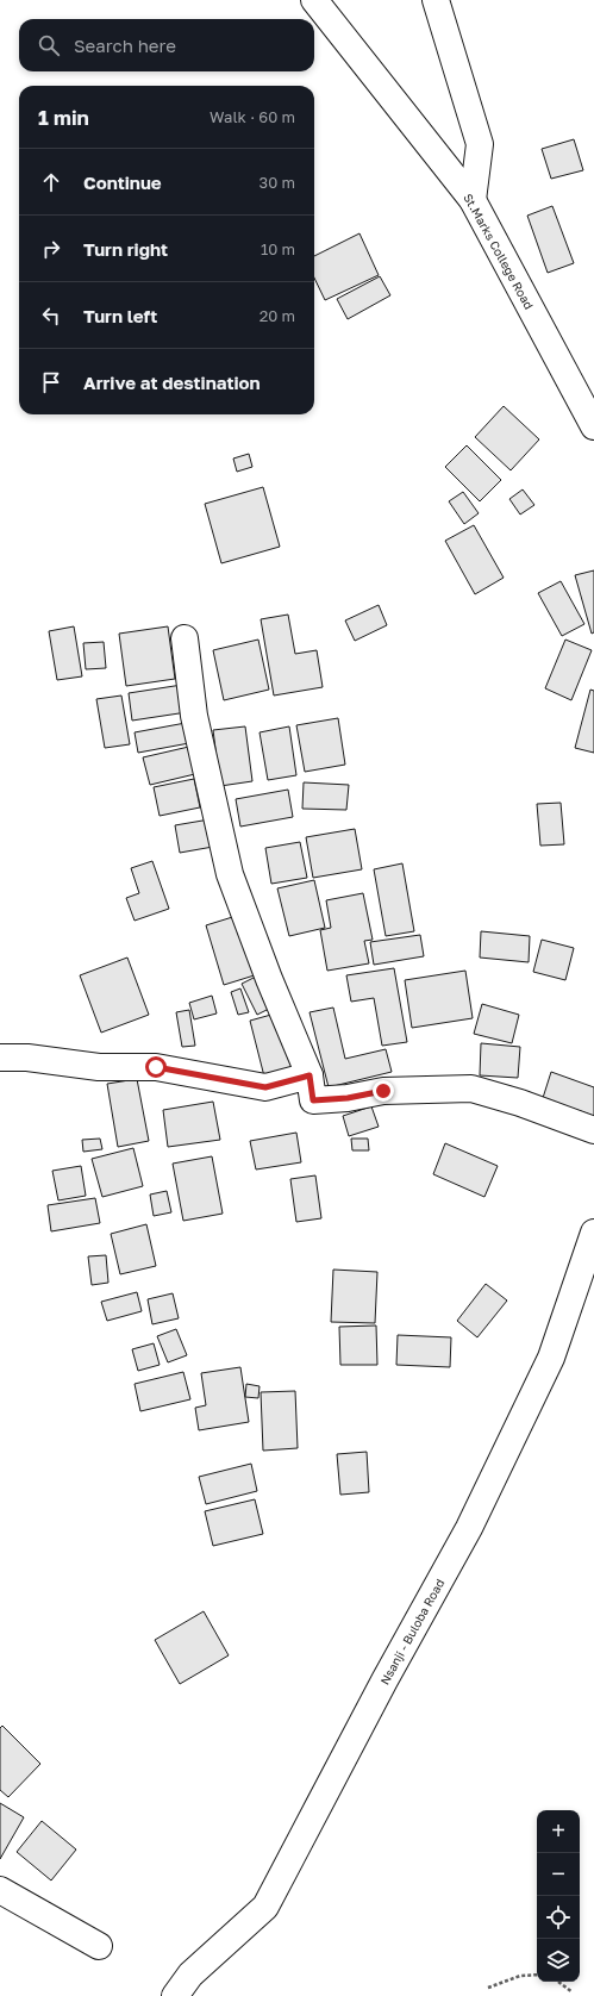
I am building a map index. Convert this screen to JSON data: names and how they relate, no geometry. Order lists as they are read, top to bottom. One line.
{"streets":{"street":["St.Marks College Road","Nsanji - Buloba Road"]},"page":{"search":"Search here","heading":["1 min","Walk · 60 m"],"list":[["Continue","30 m"],["Turn right","10 m"],["Turn left","20 m"],"Arrive at destination"],"map_buttons":["+","−"]}}
